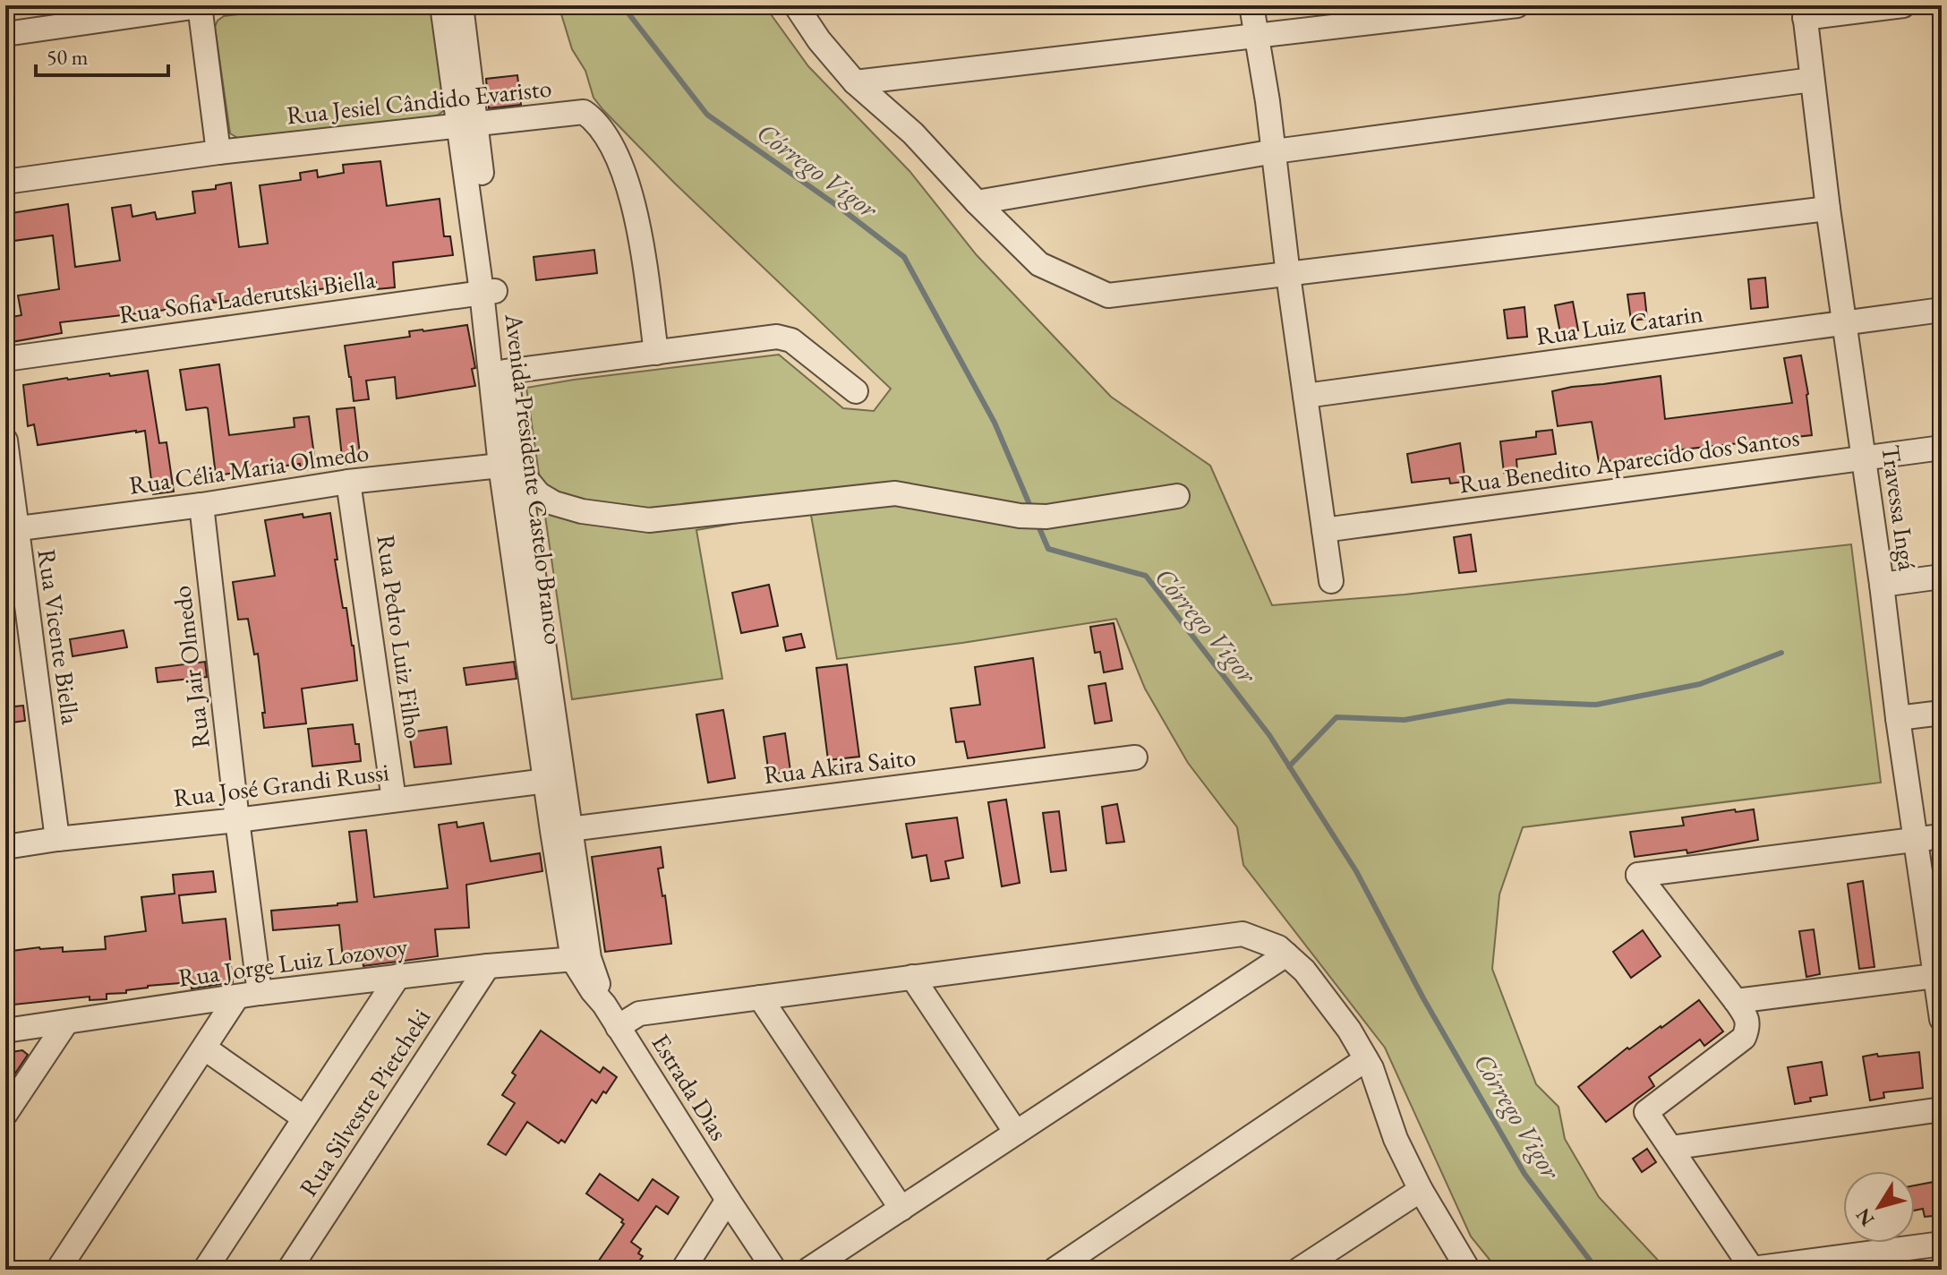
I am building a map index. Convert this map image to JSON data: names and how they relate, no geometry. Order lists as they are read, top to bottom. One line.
{"streets":{"street":["Rua Jesiel Cândido Evaristo","Rua Sofia Laderutski Biella","Rua Luiz Catarin","Rua Benedito Aparecido dos Santos","Rua Célia Maria Olmedo","Avenida Presidente Castelo Branco","Travessa Ingá","Rua Vicente Biella","Rua Pedro Luiz Filho","Rua Jair Olmedo","Rua Akira Saito","Rua José Grandi Russi","Rua Jorge Luiz Lozovoy","Estrada Dias","Rua Silvestre Pietcheki"]},"crossings":[["Rua Jesiel Cândido Evaristo","Avenida Presidente Castelo Branco"],["Rua Sofia Laderutski Biella","Avenida Presidente Castelo Branco"],["Rua Luiz Catarin","Travessa Ingá"],["Rua Benedito Aparecido dos Santos","Travessa Ingá"],["Rua Célia Maria Olmedo","Avenida Presidente Castelo Branco"],["Rua Célia Maria Olmedo","Rua Vicente Biella"],["Rua Célia Maria Olmedo","Rua Pedro Luiz Filho"],["Rua Célia Maria Olmedo","Rua Jair Olmedo"],["Avenida Presidente Castelo Branco","Rua Akira Saito"],["Avenida Presidente Castelo Branco","Rua José Grandi Russi"],["Avenida Presidente Castelo Branco","Rua Jorge Luiz Lozovoy"],["Avenida Presidente Castelo Branco","Estrada Dias"],["Rua Vicente Biella","Rua José Grandi Russi"],["Rua Pedro Luiz Filho","Rua José Grandi Russi"],["Rua Jair Olmedo","Rua José Grandi Russi"],["Rua Jair Olmedo","Rua Jorge Luiz Lozovoy"],["Rua Jorge Luiz Lozovoy","Estrada Dias"],["Rua Jorge Luiz Lozovoy","Rua Silvestre Pietcheki"]],"water":["Córrego Vigor"],"scale_bar":"50 m","north":"bottom left"}
